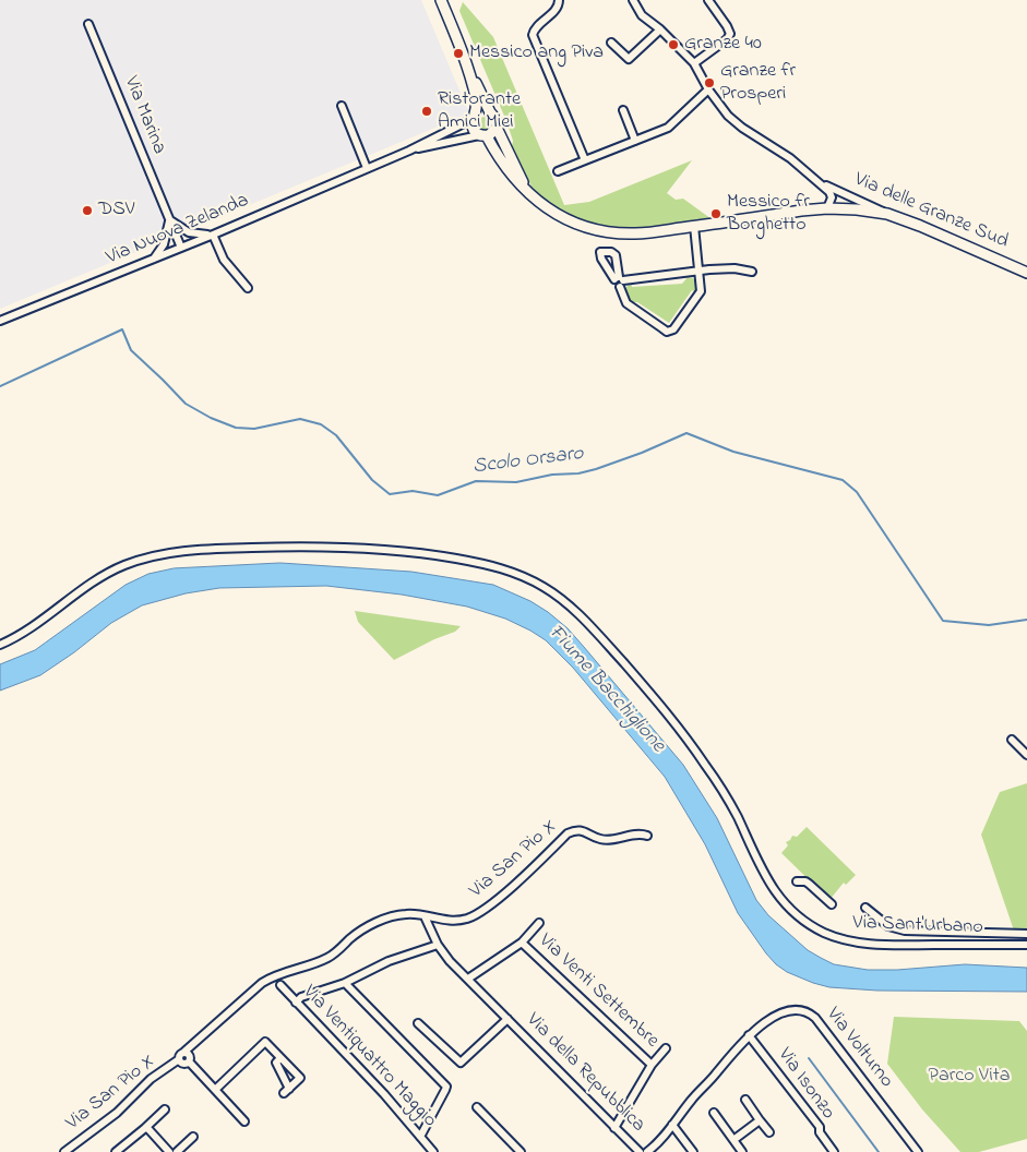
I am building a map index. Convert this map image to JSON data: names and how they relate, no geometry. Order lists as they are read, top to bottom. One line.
{"streets":{"street":["Via Marina","Via delle Granze Sud","Via Nuova Zelanda","Via San Pio X","Via Sant'Urbano","Via Venti Settembre","Via Volturno","Via Ventiquattro Maggio","Via della Repubblica","Via Isonzo"]},"crossings":[["Via Marina","Via Nuova Zelanda"],["Via San Pio X","Via della Repubblica"],["Via Venti Settembre","Via della Repubblica"],["Via Volturno","Via Isonzo"]],"water":["Scolo Orsaro","Fiume Bacchiglione"],"parks":["Parco Vita"],"places":["Granze 40","Messico ang Piva","Granze fr Prosperi","Ristorante Amici Miei","DSV","Messico fr Borghetto"]}
